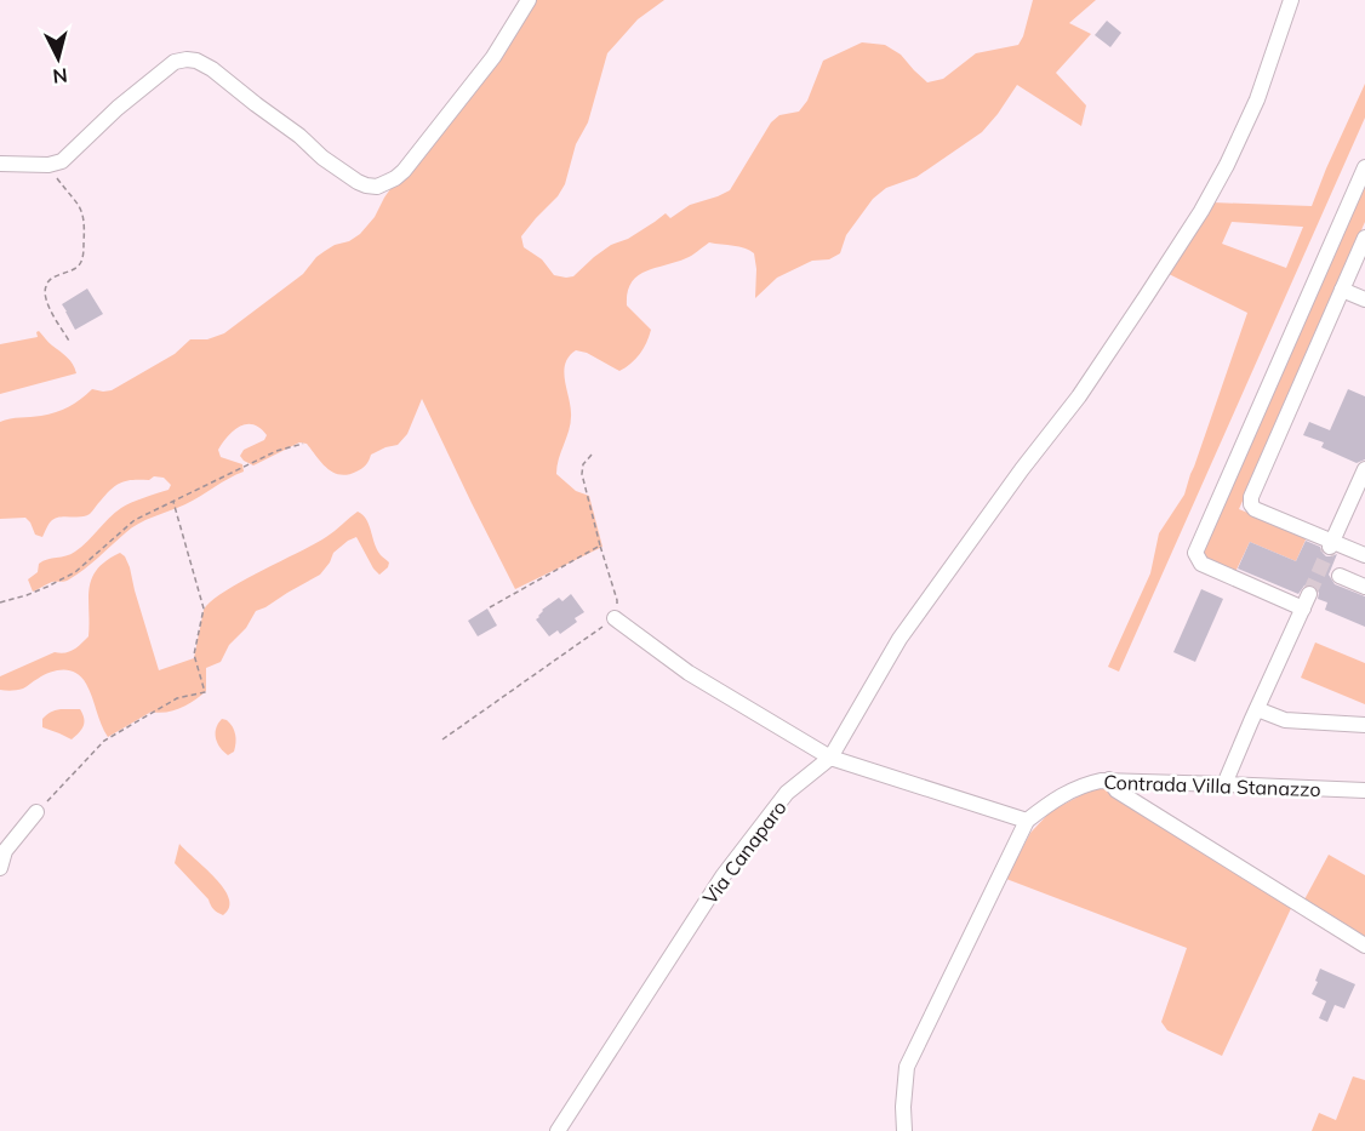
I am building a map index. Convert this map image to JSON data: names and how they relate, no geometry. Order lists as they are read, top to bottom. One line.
{"streets":{"street":["Contrada Villa Stanazzo","Via Canaparo"]},"north":"bottom"}
